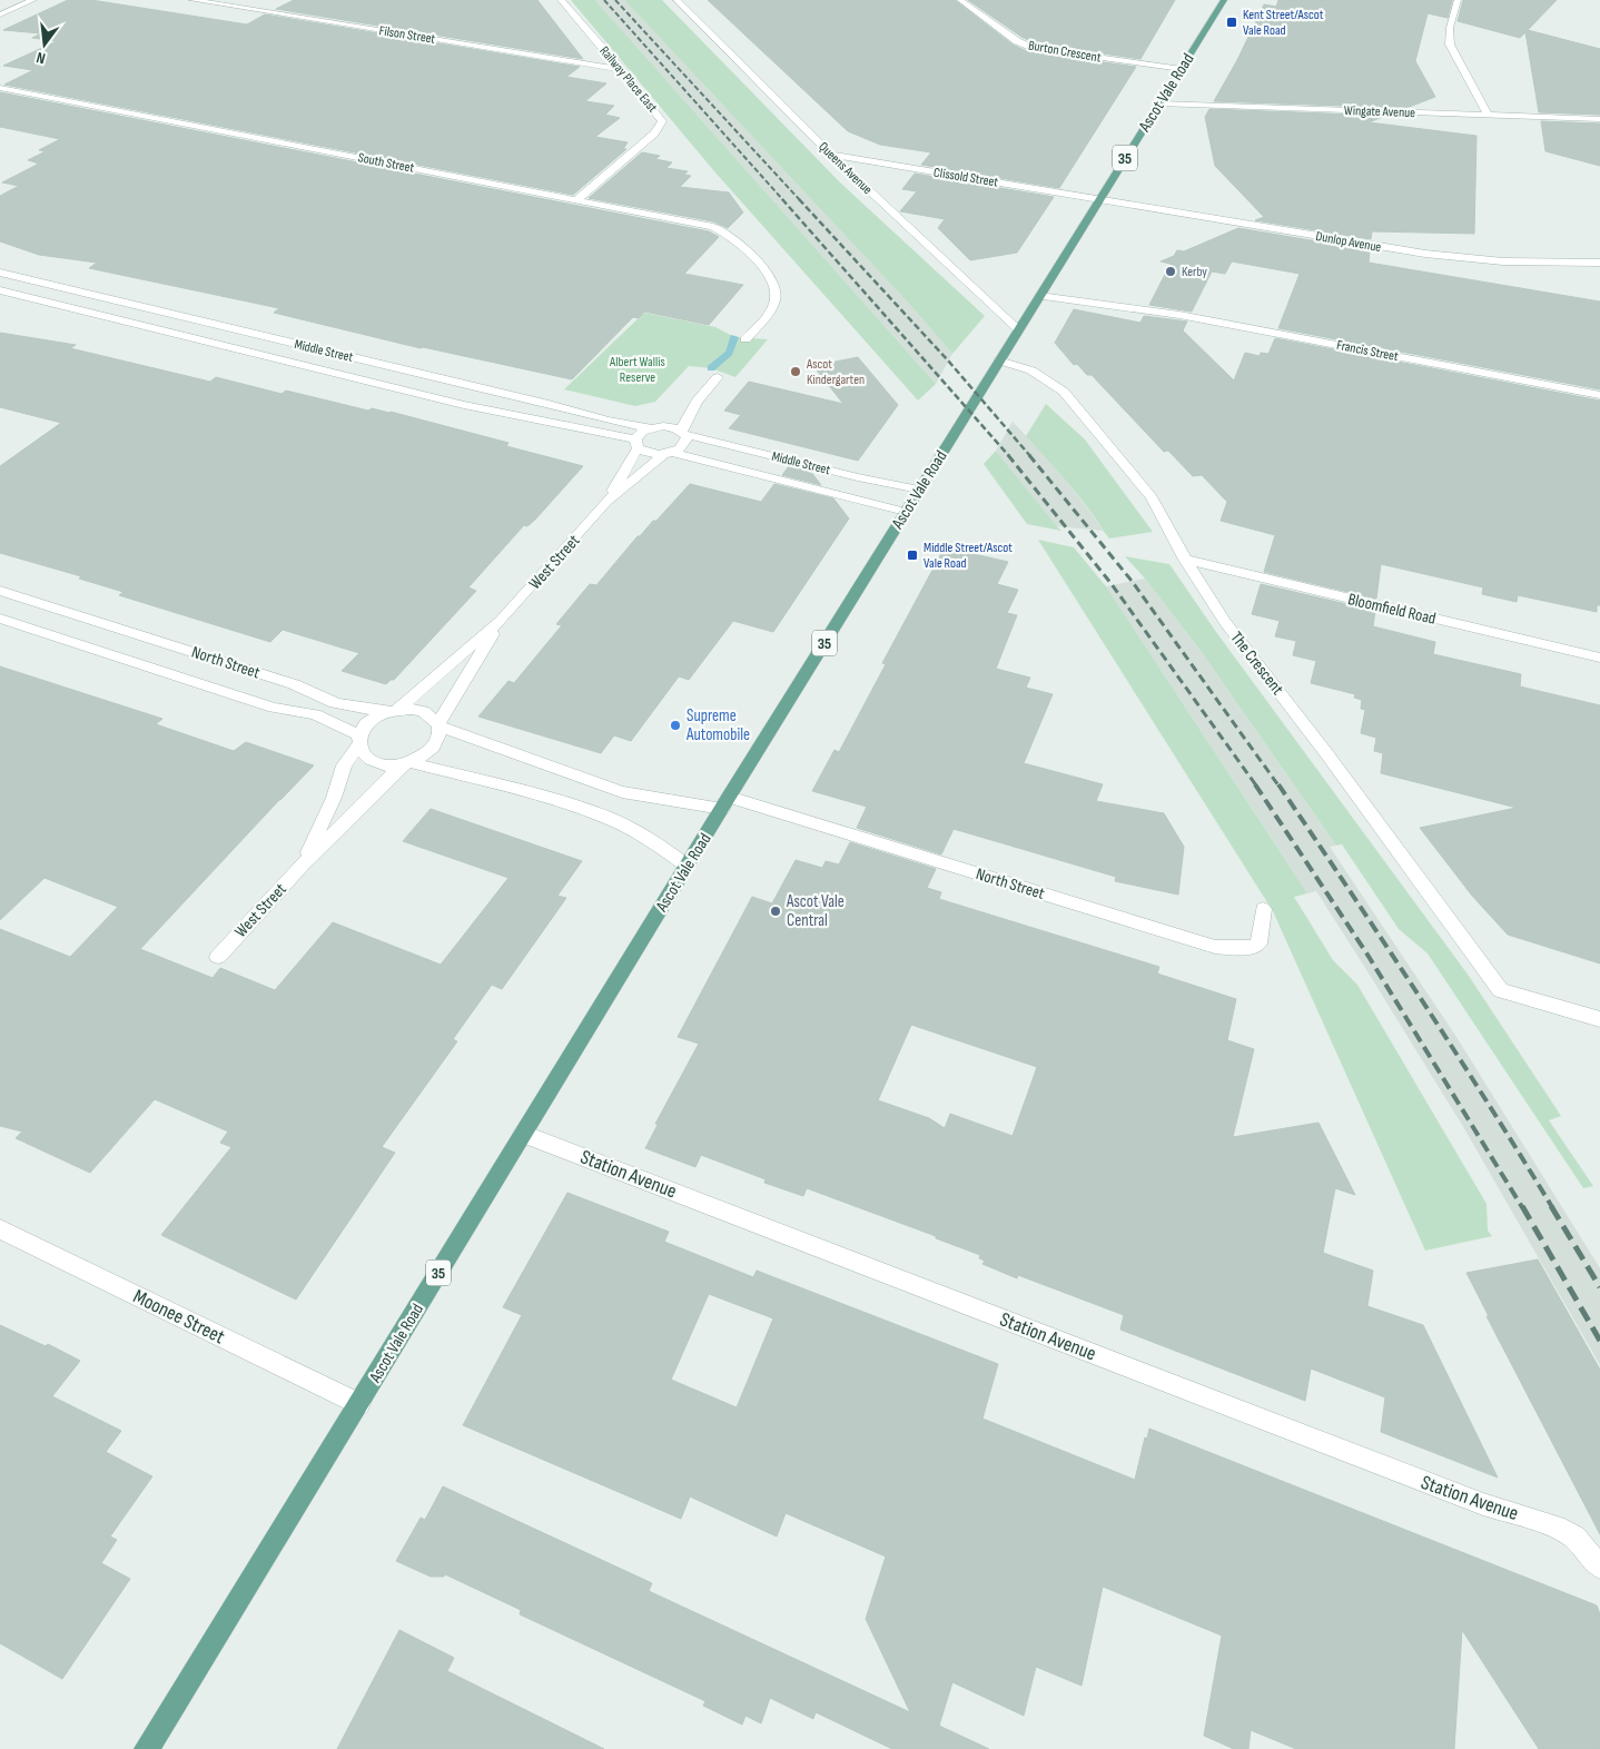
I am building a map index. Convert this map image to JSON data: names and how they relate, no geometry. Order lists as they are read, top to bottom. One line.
{"streets":{"main road":["Ascot Vale Road","35"],"street":["Filson Street","Burton Crescent","Railway Place East","Wingate Avenue","South Street","Queens Avenue","Clissold Street","Dunlop Avenue","Middle Street","Francis Street","West Street","Bloomfield Road","North Street","The Crescent","Station Avenue","Moonee Street"]},"crossings":[["Filson Street","Railway Place East"],["Burton Crescent","Ascot Vale Road"],["Railway Place East","South Street"],["Ascot Vale Road","Wingate Avenue"],["Ascot Vale Road","Queens Avenue"],["Ascot Vale Road","Clissold Street"],["Ascot Vale Road","Dunlop Avenue"],["Ascot Vale Road","Middle Street"],["Ascot Vale Road","Francis Street"],["Ascot Vale Road","North Street"],["Ascot Vale Road","The Crescent"],["Ascot Vale Road","Station Avenue"],["Ascot Vale Road","Moonee Street"],["Queens Avenue","Clissold Street"],["Clissold Street","Dunlop Avenue"],["Middle Street","West Street"],["West Street","North Street"],["Bloomfield Road","The Crescent"]],"parks":["Albert Wallis Reserve"],"places":{"transit":["Kent Street/Ascot Vale Road","Middle Street/Ascot Vale Road"],"other":["Kerby","Ascot Kindergarten","Supreme Automobile","Ascot Vale Central"]},"north":"bottom"}
